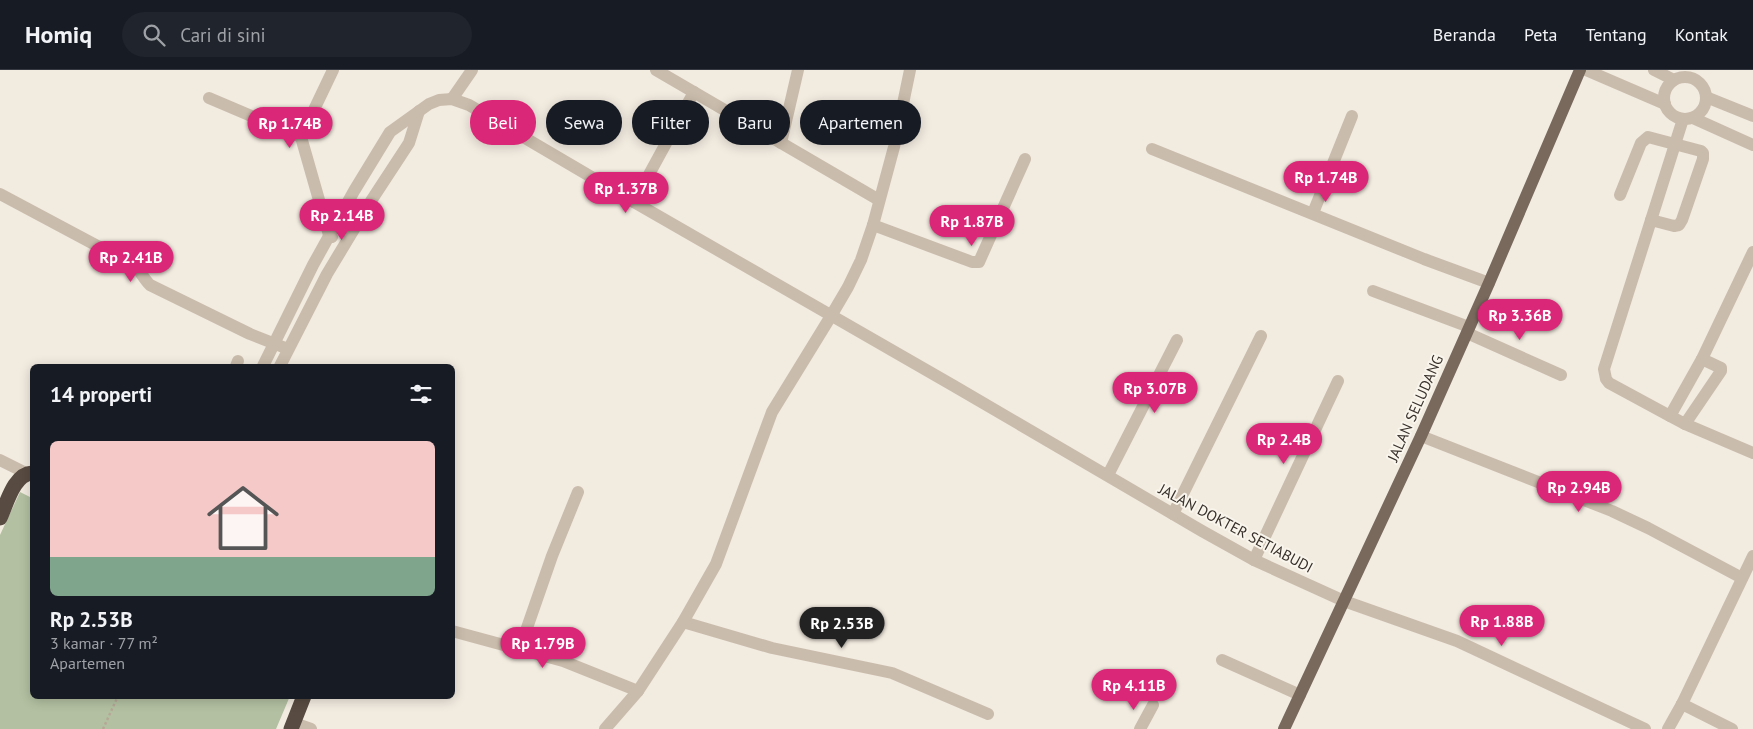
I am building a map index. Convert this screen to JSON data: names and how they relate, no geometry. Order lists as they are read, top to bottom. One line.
{"streets":{"main road":["JALAN SELUDANG"],"street":["JALAN DOKTER SETIABUDI"]},"crossings":[["JALAN SELUDANG","JALAN DOKTER SETIABUDI"]],"page":{"header":"Homiq","search":"Cari di sini","nav":["Beranda","Peta","Tentang","Kontak"],"chip":["Beli","Sewa","Filter","Baru","Apartemen"],"price":["Rp 1.74B","Rp 1.74B","Rp 1.37B","Rp 2.14B","Rp 1.87B","Rp 2.41B","Rp 3.36B","Rp 3.07B","Rp 2.4B","Rp 2.94B","Rp 1.88B","Rp 2.53B","Rp 1.79B","Rp 4.11B"],"heading":"14 properti","list":[{"name":"Rp 2.53B","note":"3 kamar · 77 m² · Apartemen"}]}}
